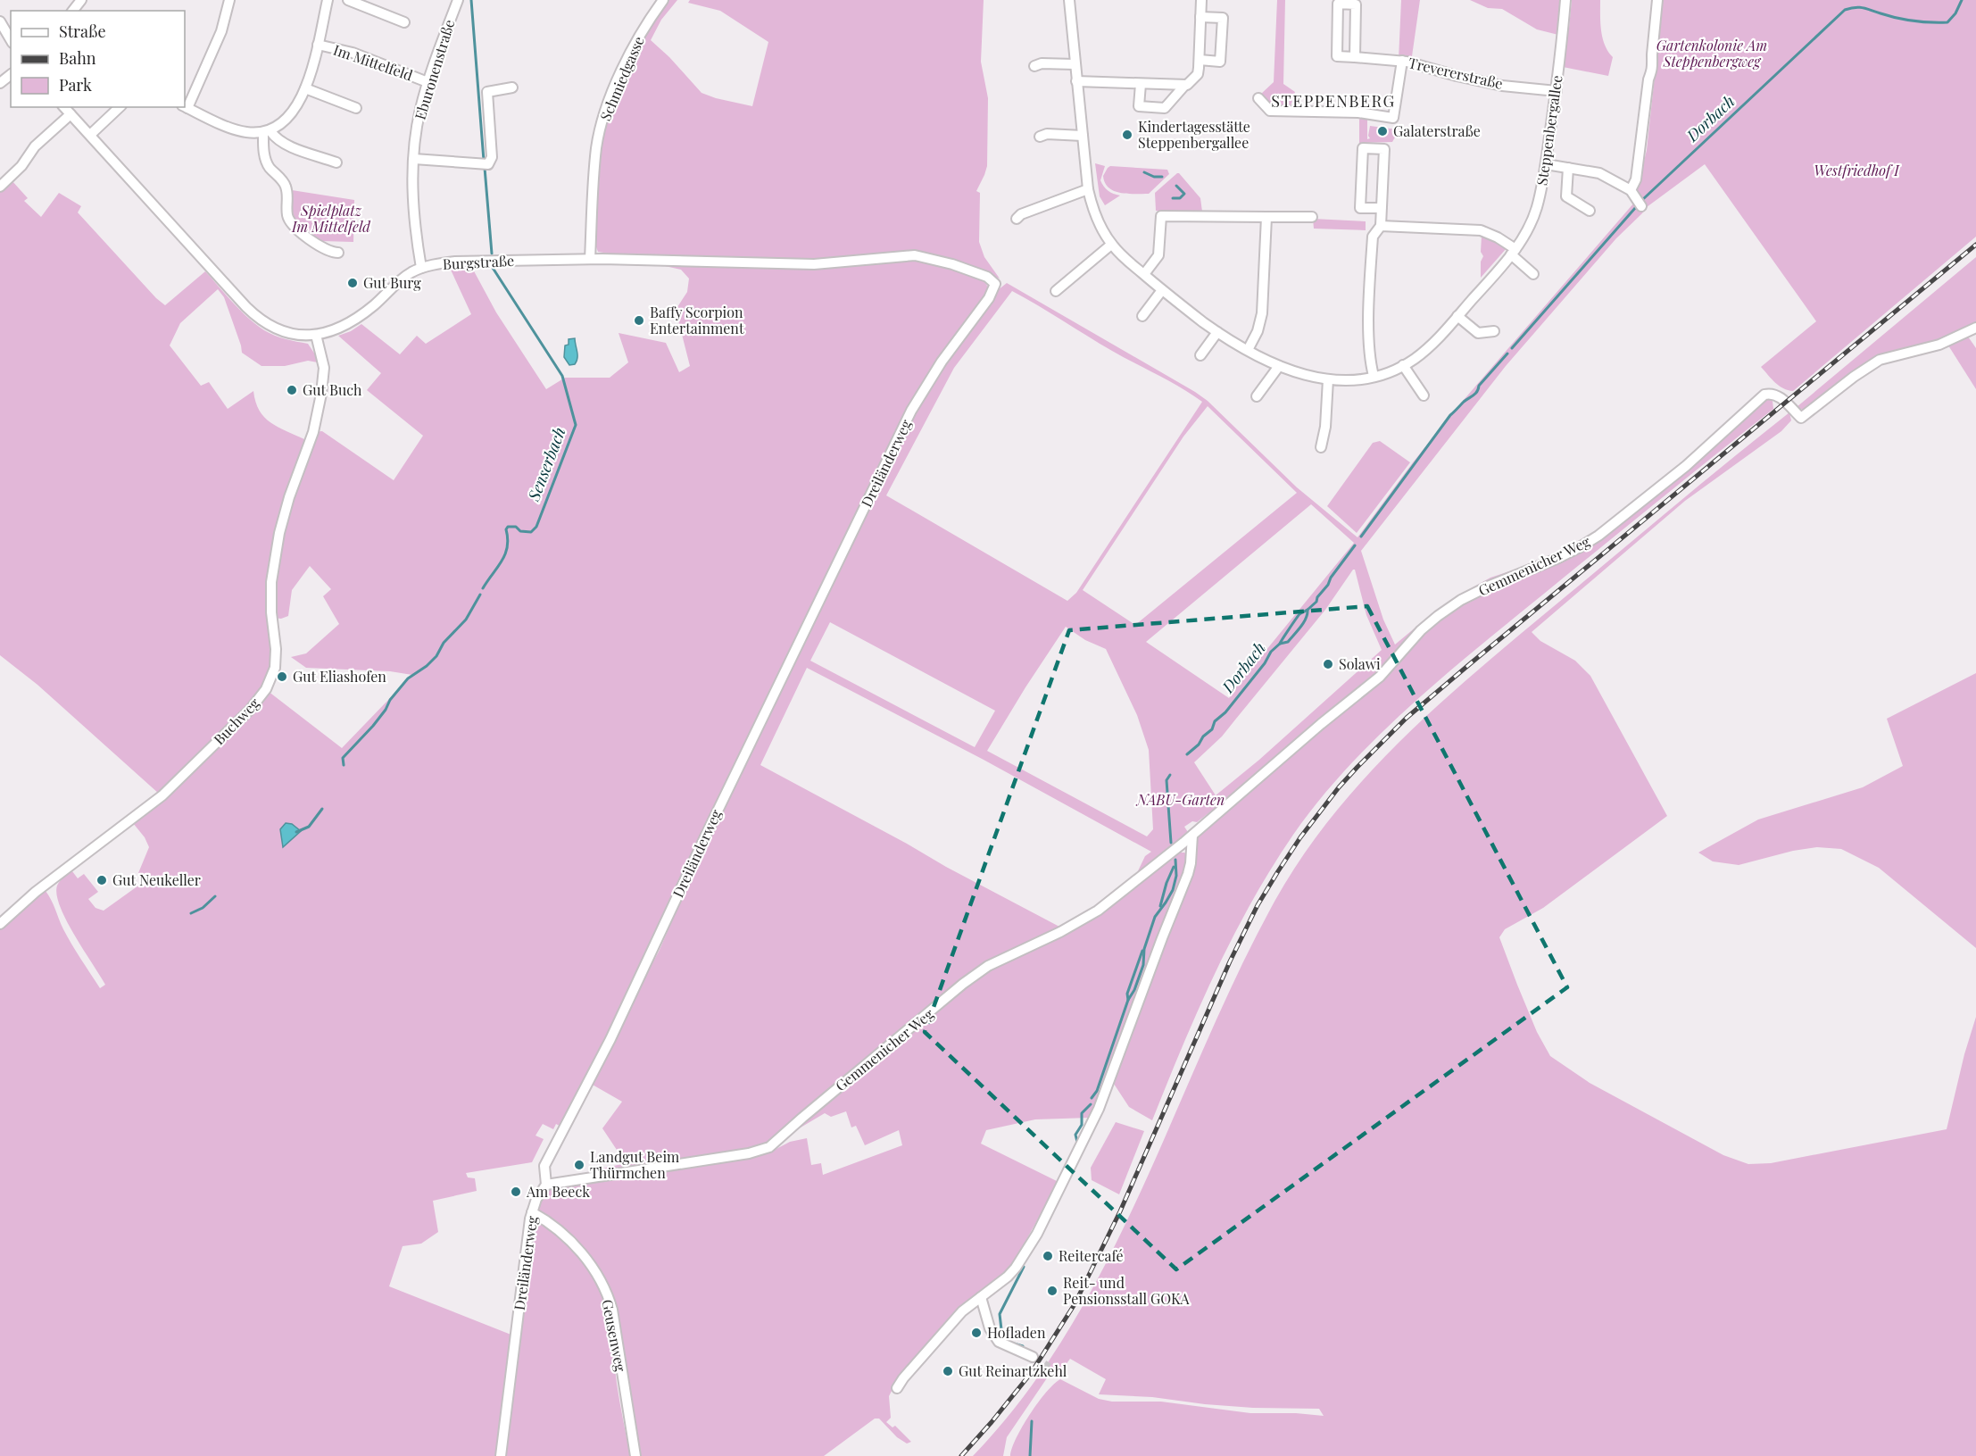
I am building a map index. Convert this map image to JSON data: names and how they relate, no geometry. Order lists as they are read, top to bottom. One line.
{"streets":{"street":["Im Mittelfeld","Eburonenstraße","Trevererstraße","Schmiedgasse","Steppenbergallee","Burgstraße","Dreiländerweg","Gemmenicher Weg","Buchweg","Geusenweg"]},"crossings":[["Im Mittelfeld","Eburonenstraße"],["Eburonenstraße","Burgstraße"],["Trevererstraße","Steppenbergallee"],["Schmiedgasse","Burgstraße"],["Burgstraße","Dreiländerweg"],["Burgstraße","Buchweg"],["Dreiländerweg","Gemmenicher Weg"],["Dreiländerweg","Geusenweg"]],"districts":["STEPPENBERG"],"water":["Dorbach","Senserbach"],"parks":["Gartenkolonie Am Steppenbergweg","Westfriedhof I","Spielplatz Im Mittelfeld","NABU-Garten"],"places":["Galaterstraße","Kindertagesstätte Steppenbergallee","Gut Burg","Baffy Scorpion Entertainment","Gut Buch","Solawi","Gut Eliashofen","Gut Neukeller","Landgut Beim Thürmchen","Am Beeck","Reitercafé","Reit- und Pensionsstall GOKA","Hofladen","Gut Reinartzkehl"],"legend":["Straße","Bahn","Park"]}
